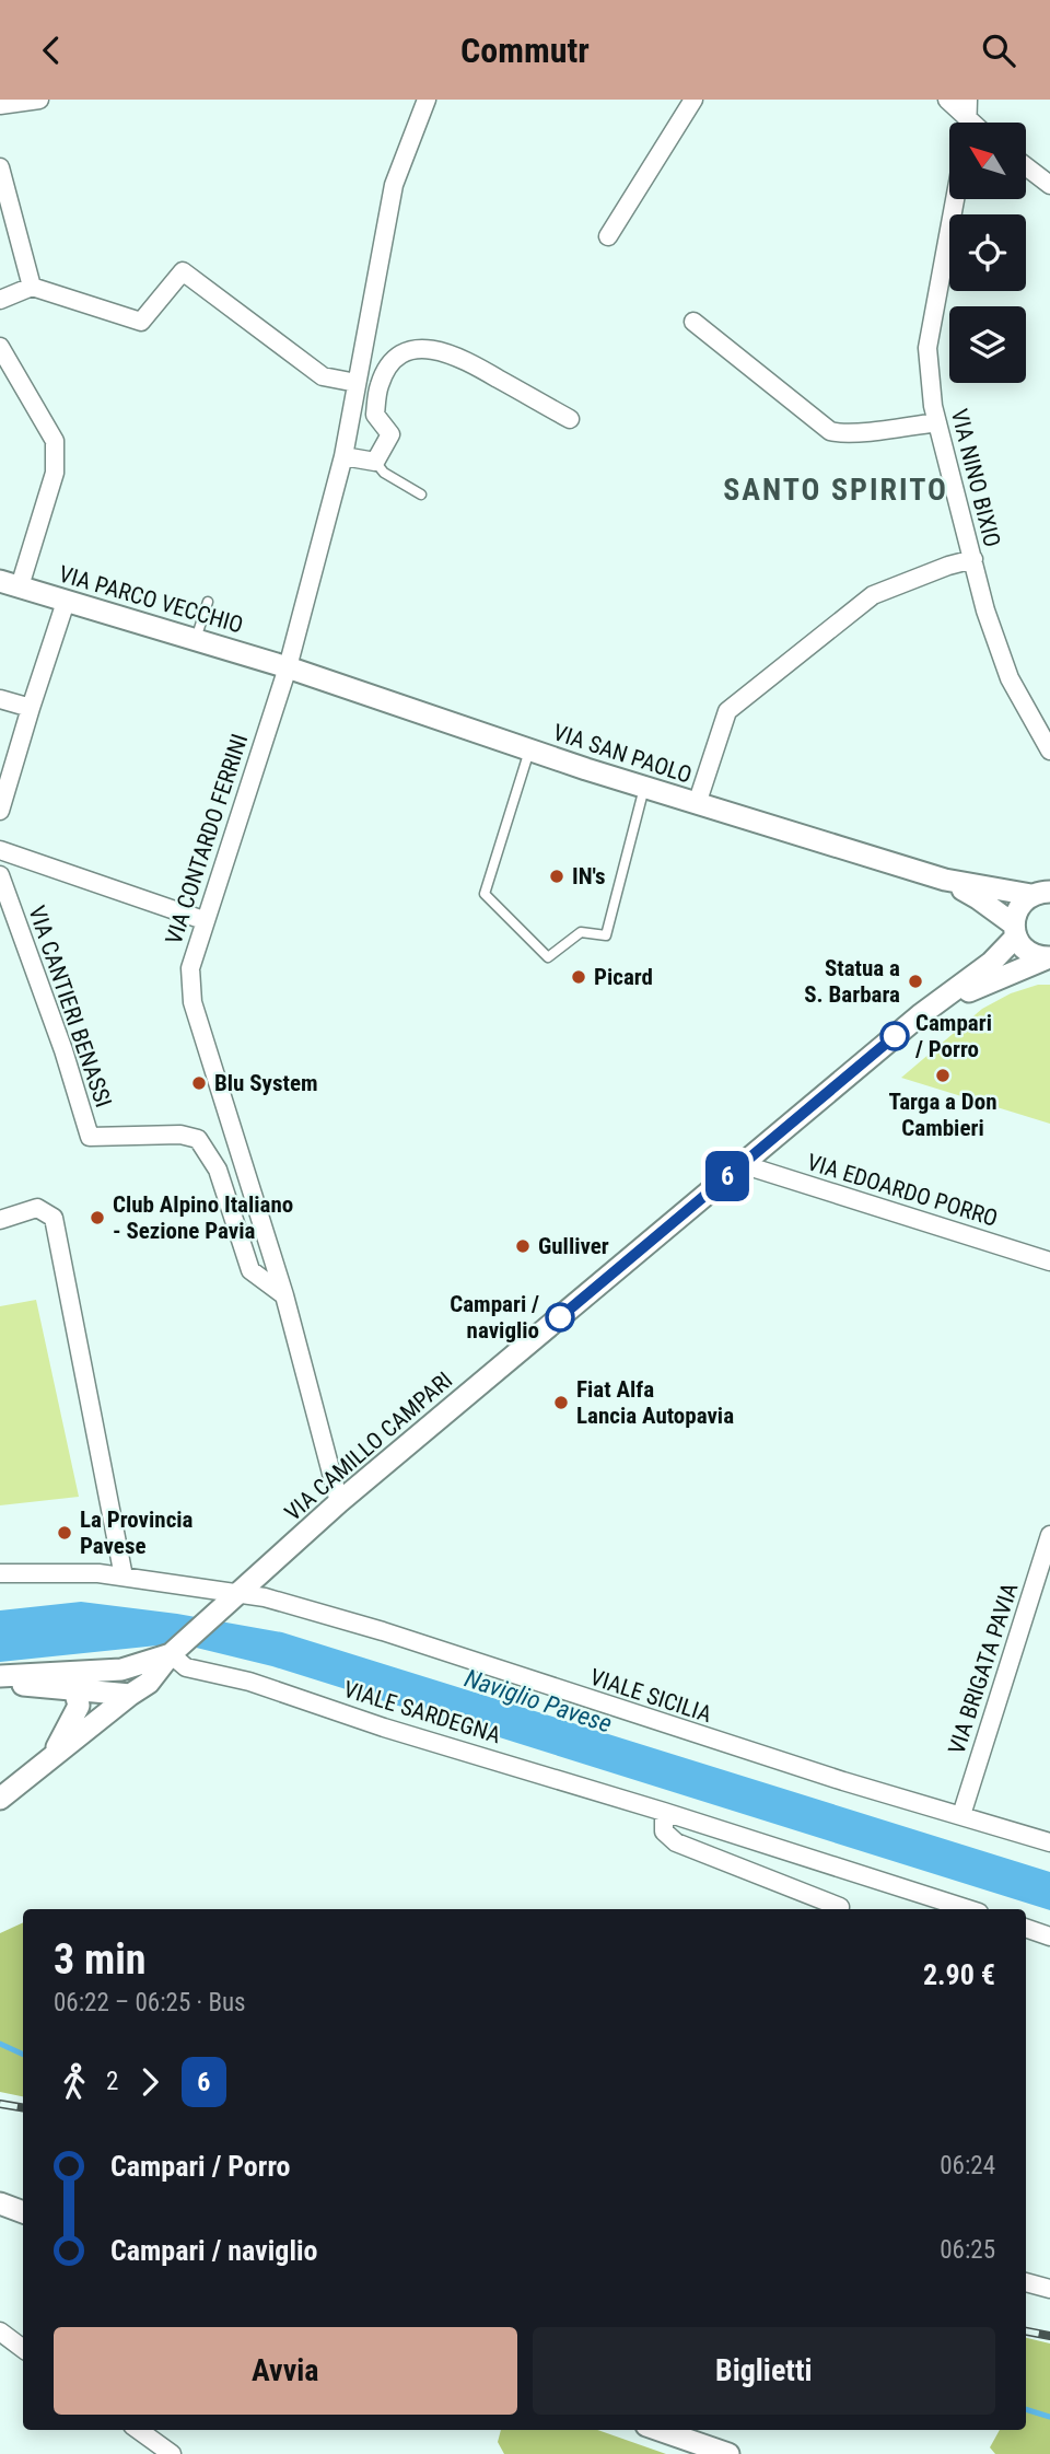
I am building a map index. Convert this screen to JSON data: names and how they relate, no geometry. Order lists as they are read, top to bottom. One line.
{"streets":{"street":["VIA NINO BIXIO","VIA PARCO VECCHIO","VIA SAN PAOLO","VIA CONTARDO FERRINI","VIA CANTIERI BENASSI","VIA EDOARDO PORRO","VIA CAMILLO CAMPARI","VIA BRIGATA PAVIA","VIALE SICILIA","VIALE SARDEGNA"]},"crossings":[["VIA PARCO VECCHIO","VIA SAN PAOLO"],["VIA PARCO VECCHIO","VIA CONTARDO FERRINI"],["VIA SAN PAOLO","VIA CONTARDO FERRINI"],["VIA SAN PAOLO","VIA CAMILLO CAMPARI"],["VIA CONTARDO FERRINI","VIA CANTIERI BENASSI"],["VIA CONTARDO FERRINI","VIA CAMILLO CAMPARI"],["VIA EDOARDO PORRO","VIA CAMILLO CAMPARI"],["VIA CAMILLO CAMPARI","VIALE SICILIA"],["VIA CAMILLO CAMPARI","VIALE SARDEGNA"],["VIA BRIGATA PAVIA","VIALE SICILIA"]],"districts":["SANTO SPIRITO"],"water":["Naviglio Pavese"],"places":["IN's","Picard","Statua a S. Barbara","Campari / Porro","Targa a Don Cambieri","Blu System","Club Alpino Italiano - Sezione Pavia","Gulliver","Campari / naviglio","Fiat Alfa Lancia Autopavia","La Provincia Pavese"],"lines":["bus line 6"],"north":"top left","page":{"header":"Commutr","on_map":"6","heading":["3 min","06:22 – 06:25 · Bus","2.90 €"],"legs":["2","6"],"list":[{"name":"Campari / Porro","value":"06:24"},{"name":"Campari / naviglio","value":"06:25"}],"buttons":["Avvia","Biglietti"]}}
